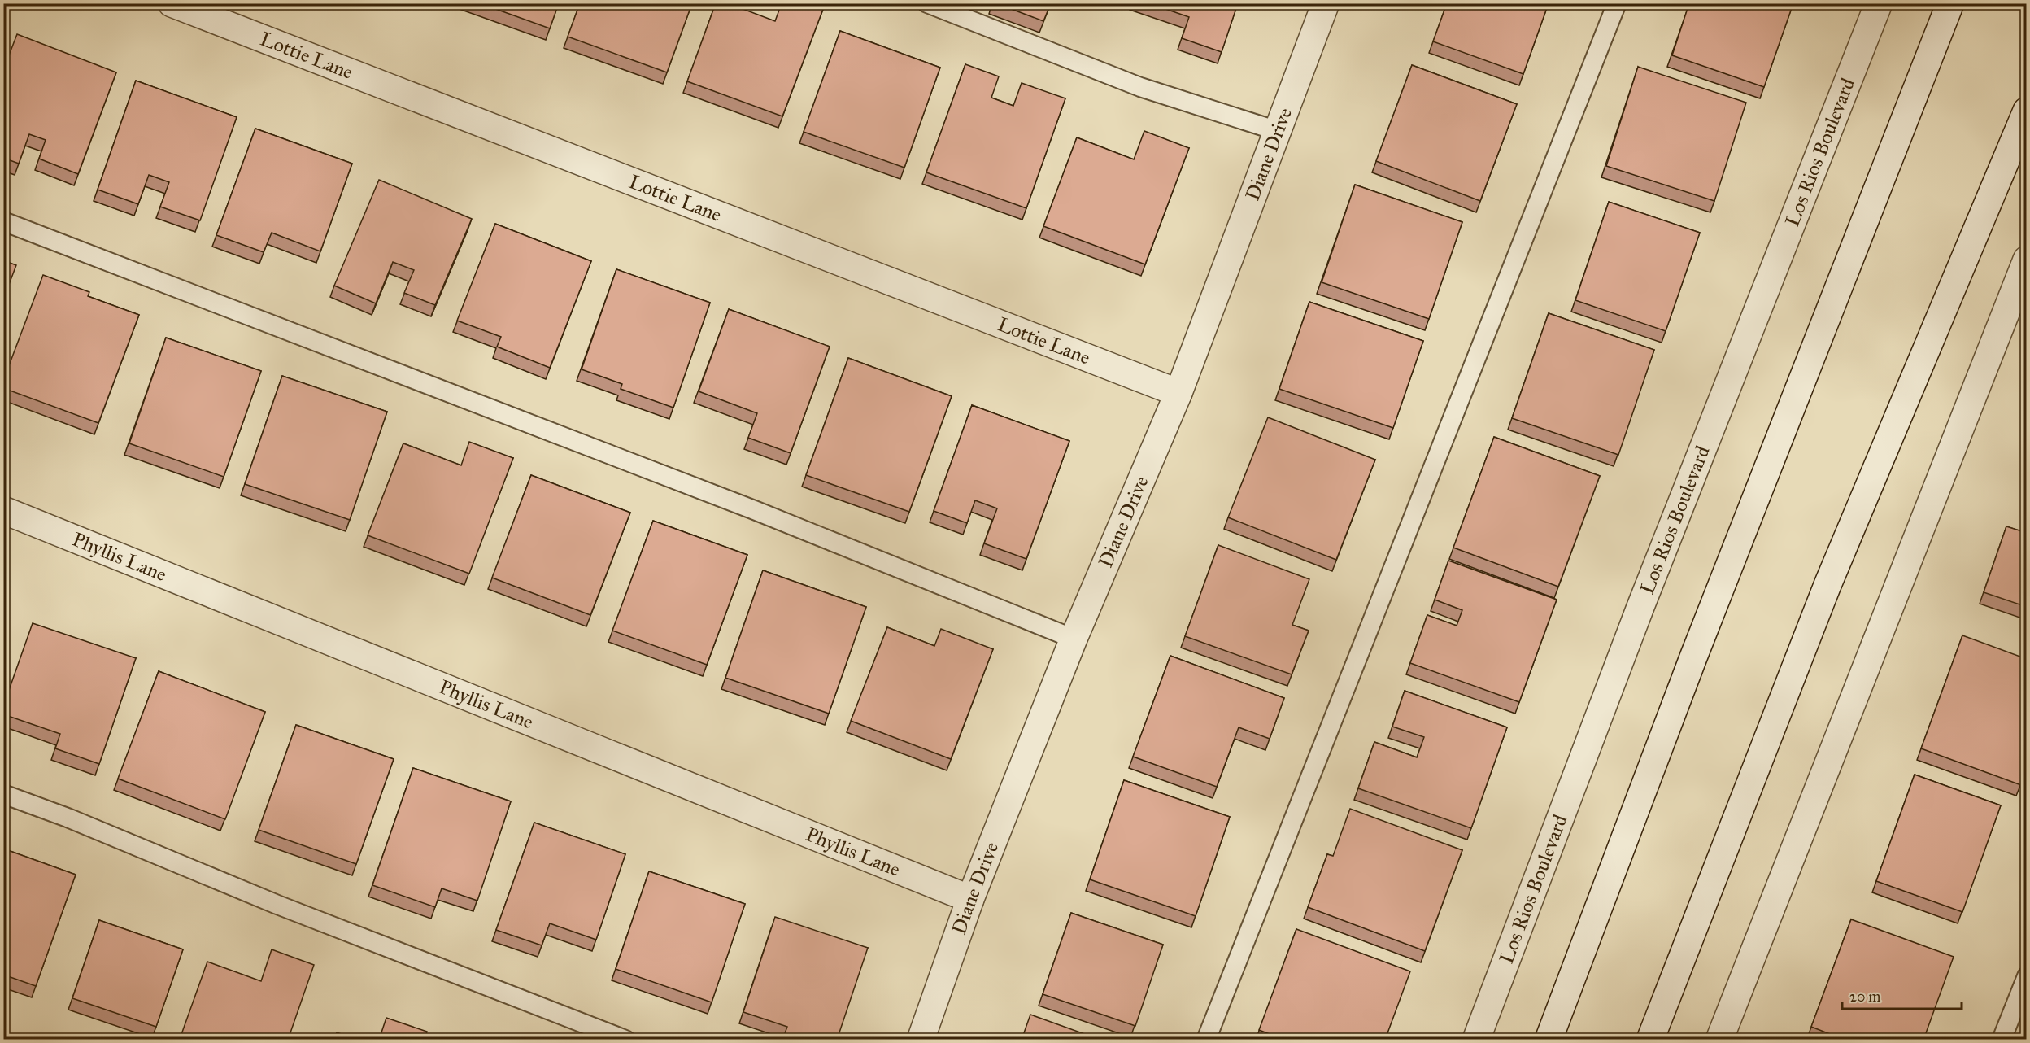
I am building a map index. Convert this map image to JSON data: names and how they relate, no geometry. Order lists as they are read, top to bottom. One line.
{"streets":{"street":["Lottie Lane","Los Rios Boulevard","Diane Drive","Phyllis Lane"]},"crossings":[["Lottie Lane","Diane Drive"],["Diane Drive","Phyllis Lane"]],"scale_bar":"20 m"}
